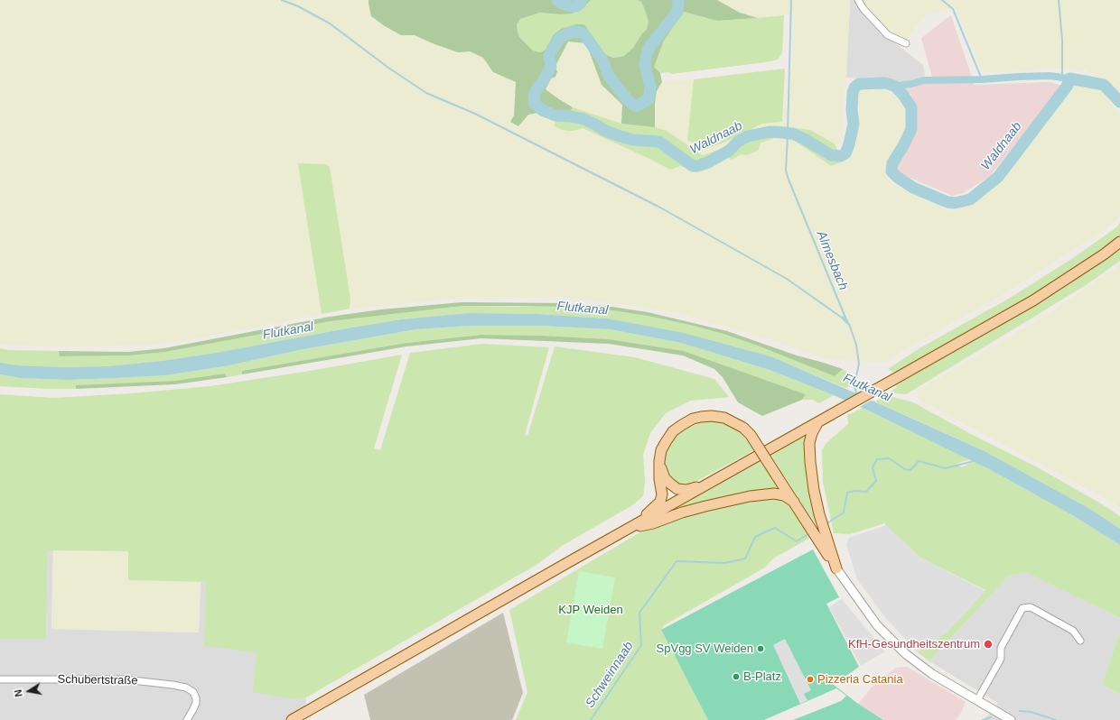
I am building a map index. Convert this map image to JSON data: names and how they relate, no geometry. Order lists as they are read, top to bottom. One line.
{"streets":{"street":["Schubertstraße"]},"water":["Waldnaab","Almesbach","Flutkanal","Schweinnaab"],"parks":["KJP Weiden"],"places":["KfH-Gesundheitszentrum","SpVgg SV Weiden","B-Platz","Pizzeria Catania"],"north":"left"}
